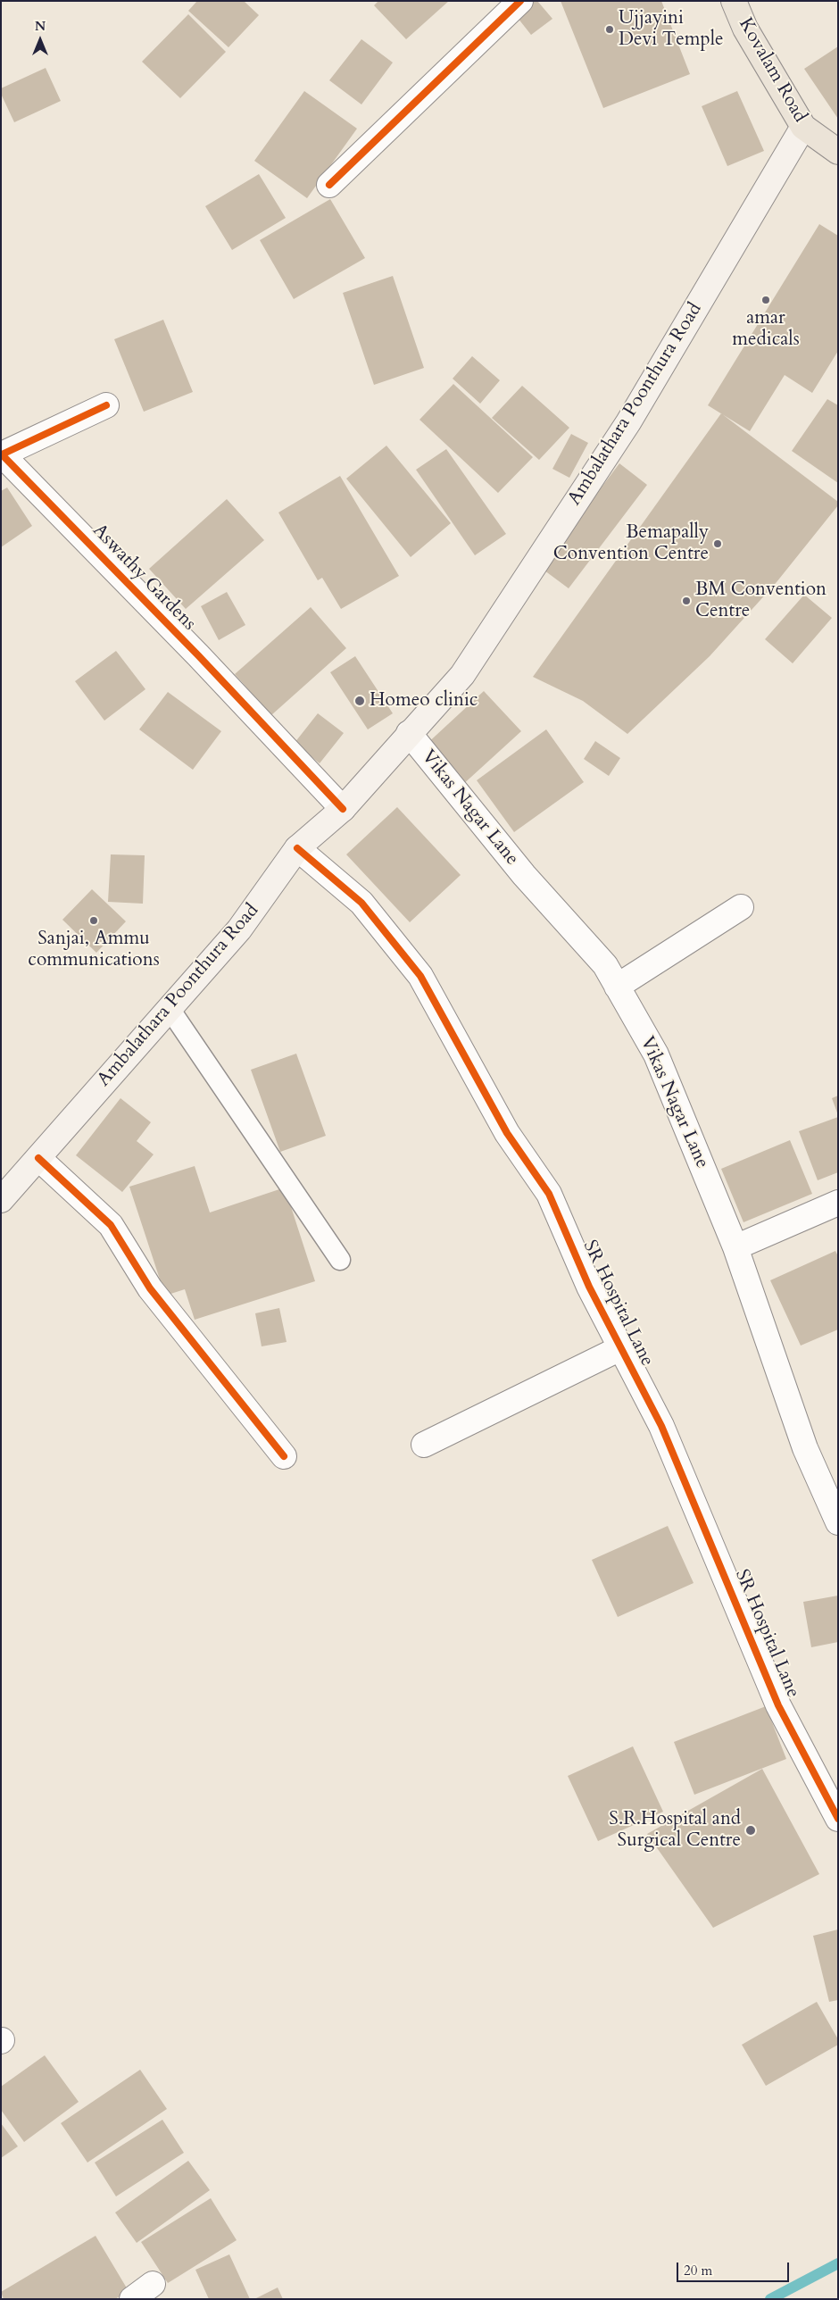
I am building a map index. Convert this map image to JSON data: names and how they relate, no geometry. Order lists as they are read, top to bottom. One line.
{"streets":{"main road":["Kovalam Road","Ambalathara Poonthura Road"],"street":["Aswathy Gardens","Vikas Nagar Lane","SR Hospital Lane"]},"crossings":[["Kovalam Road","Ambalathara Poonthura Road"],["Ambalathara Poonthura Road","Aswathy Gardens"],["Ambalathara Poonthura Road","Vikas Nagar Lane"],["Ambalathara Poonthura Road","SR Hospital Lane"]],"places":["Ujjayini Devi Temple","amar medicals","Bemapally Convention Centre","BM Convention Centre","Homeo clinic","Sanjai, Ammu communications","S.R.Hospital and Surgical Centre"],"scale_bar":"20 m","north":"top"}
